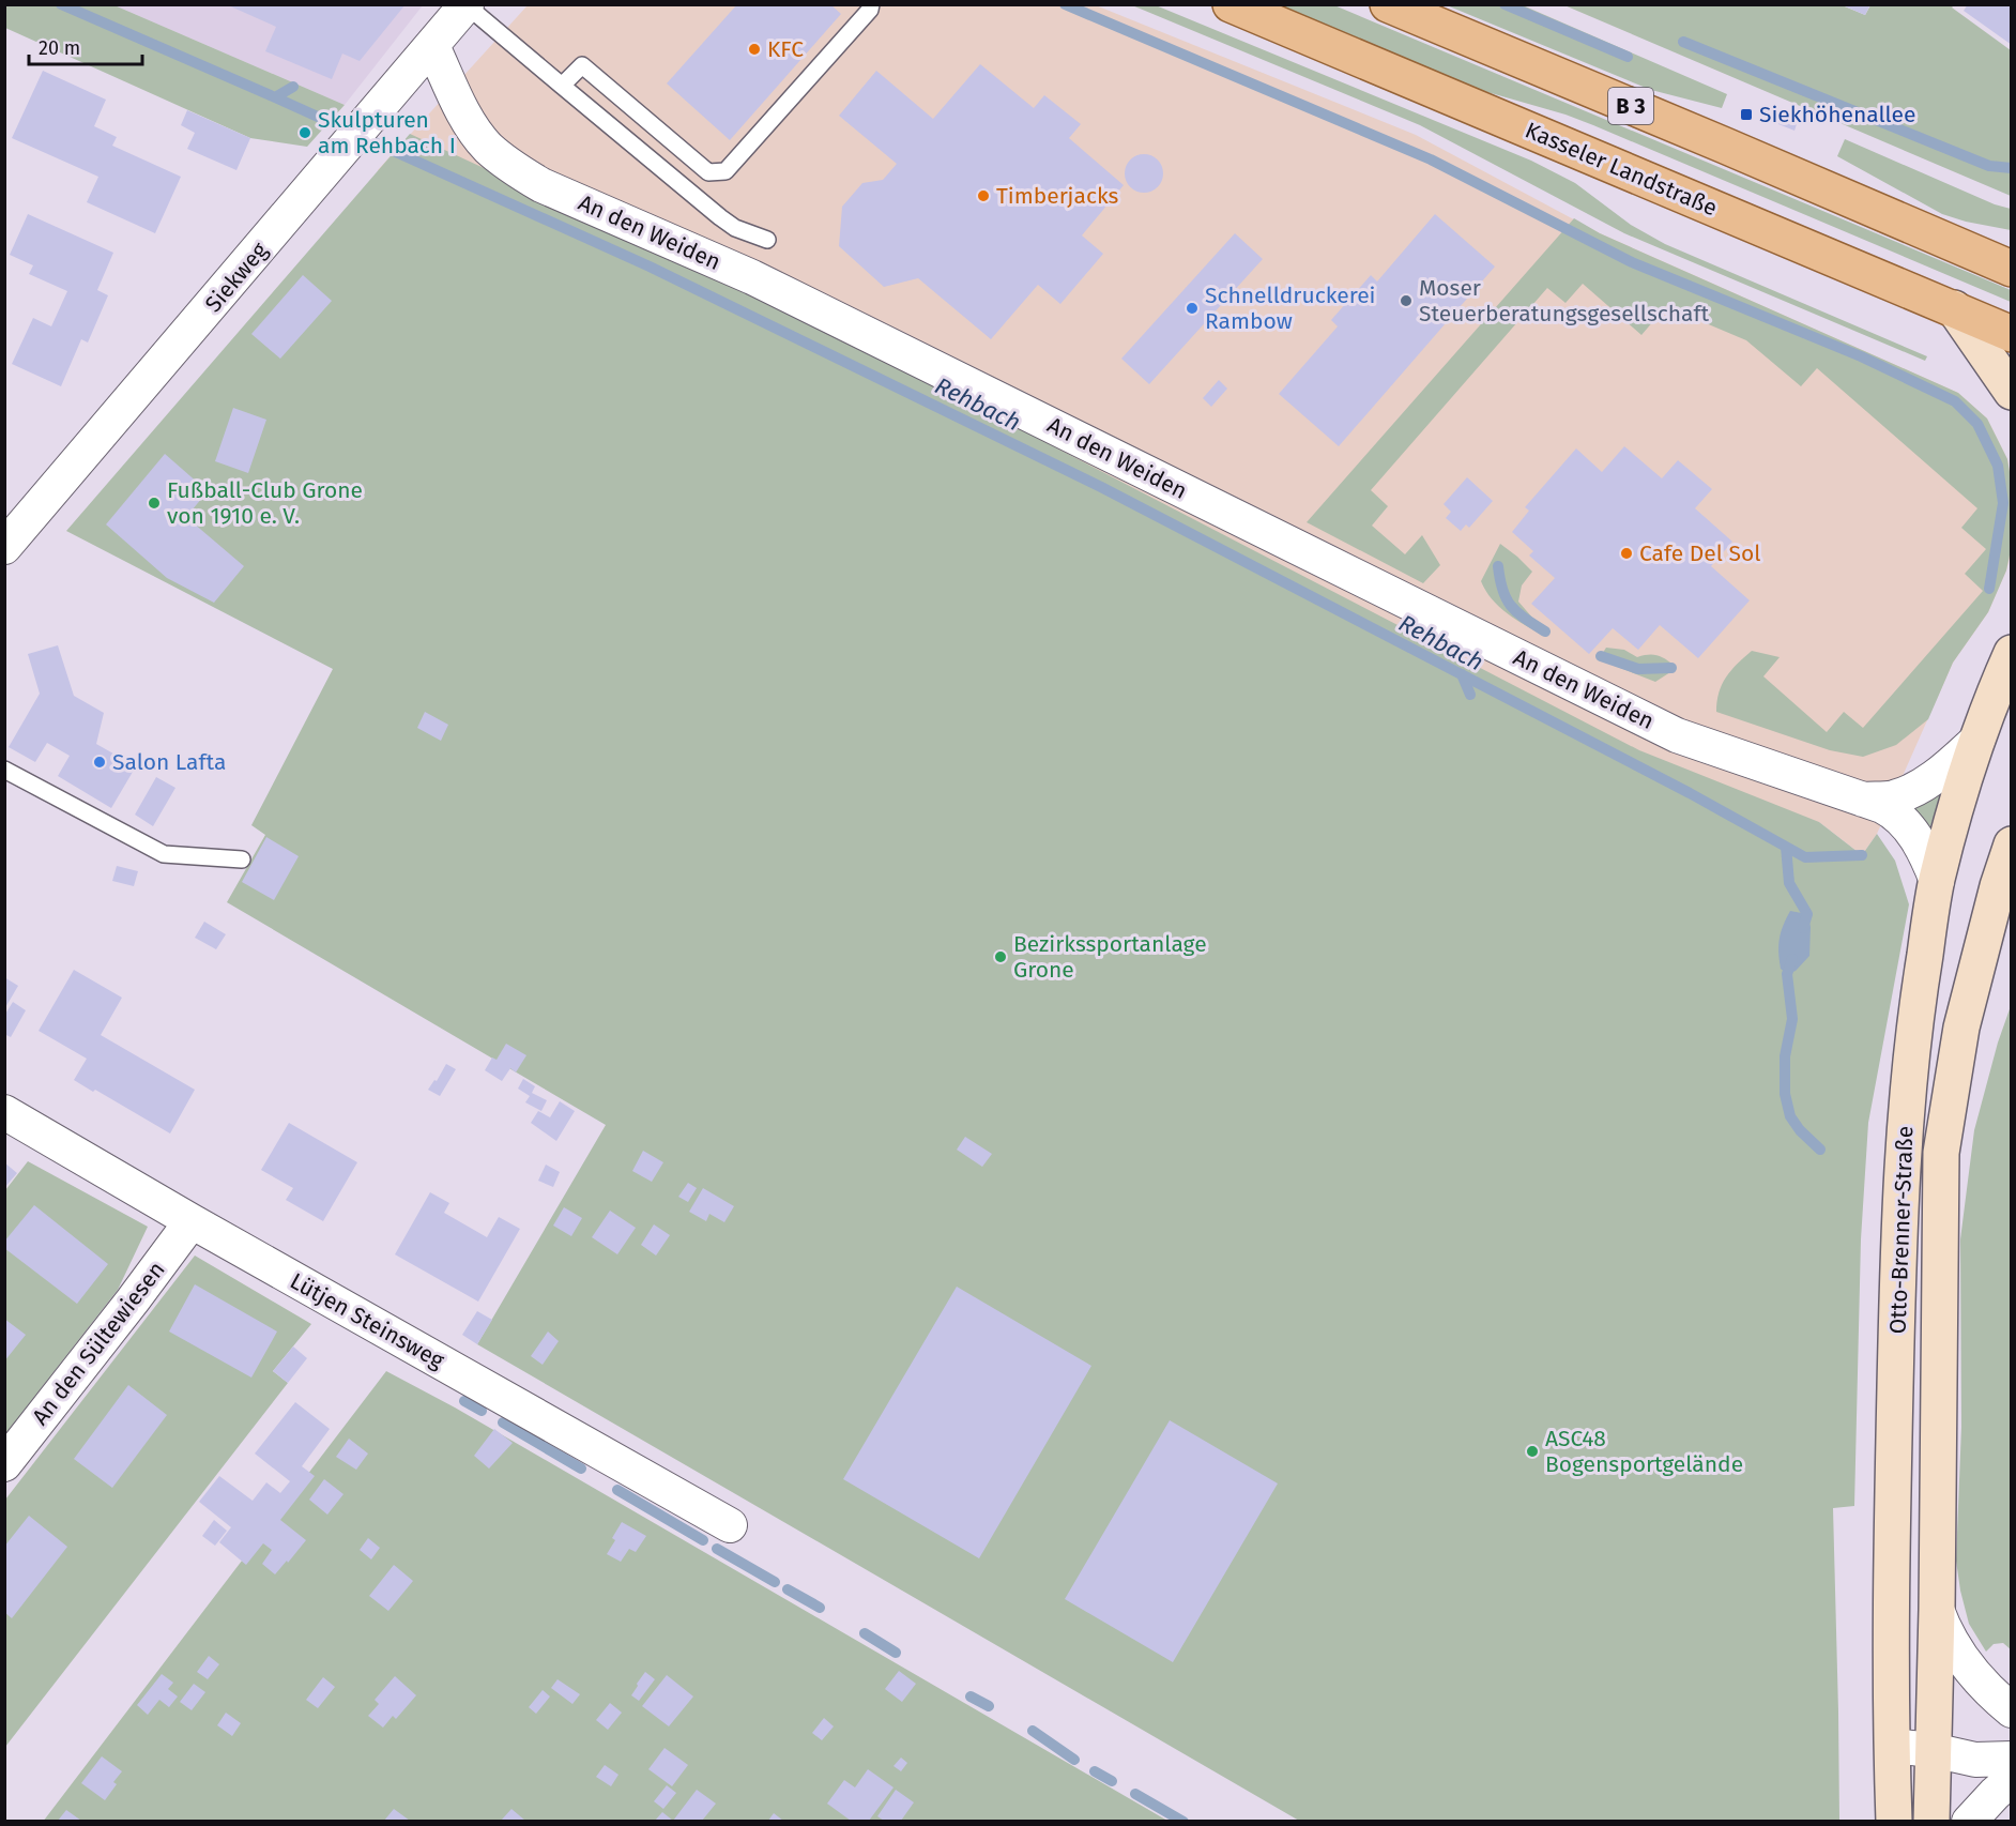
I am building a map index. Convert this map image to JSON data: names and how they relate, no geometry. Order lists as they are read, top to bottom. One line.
{"streets":{"main road":["B 3","Kasseler Landstraße","Otto-Brenner-Straße"],"street":["An den Weiden","Siekweg","Lütjen Steinsweg","An den Sültewiesen"]},"crossings":[["An den Weiden","Siekweg"],["An den Weiden","Otto-Brenner-Straße"],["Lütjen Steinsweg","An den Sültewiesen"]],"water":["Rehbach"],"places":{"other":["KFC","Skulpturen am Rehbach I","Timberjacks","Moser Steuerberatungsgesellschaft","Schnelldruckerei Rambow","Fußball-Club Grone von 1910 e. V.","Cafe Del Sol","Salon Lafta","Bezirkssportanlage Grone","ASC48 Bogensportgelände"],"transit":["Siekhöhenallee"]},"scale_bar":"20 m"}
